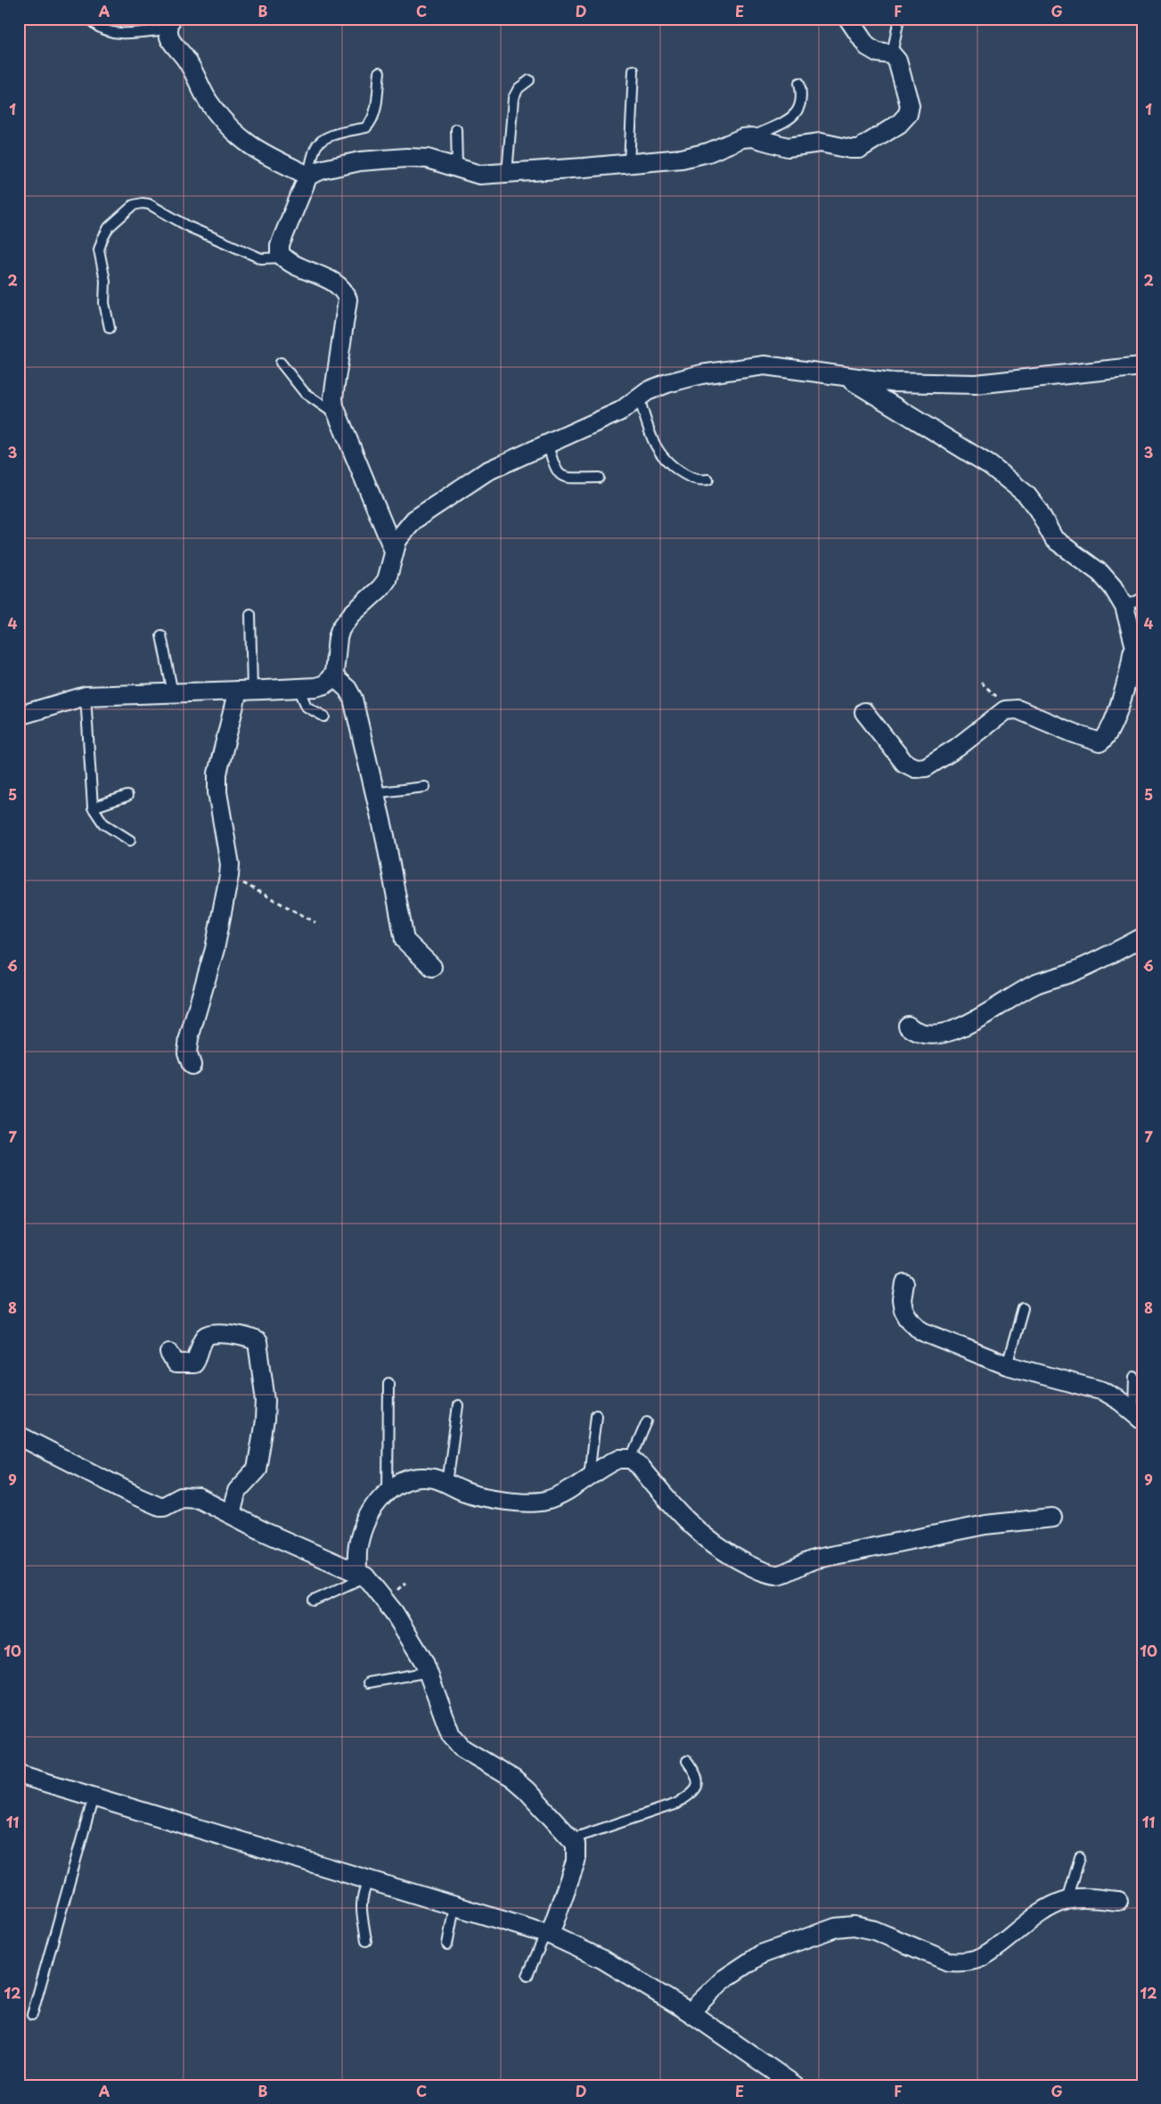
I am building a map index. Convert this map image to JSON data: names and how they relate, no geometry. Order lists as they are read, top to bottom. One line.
{"grid":{"columns":["A","B","C","D","E","F","G"],"rows":["1","2","3","4","5","6","7","8","9","10","11","12"]}}
